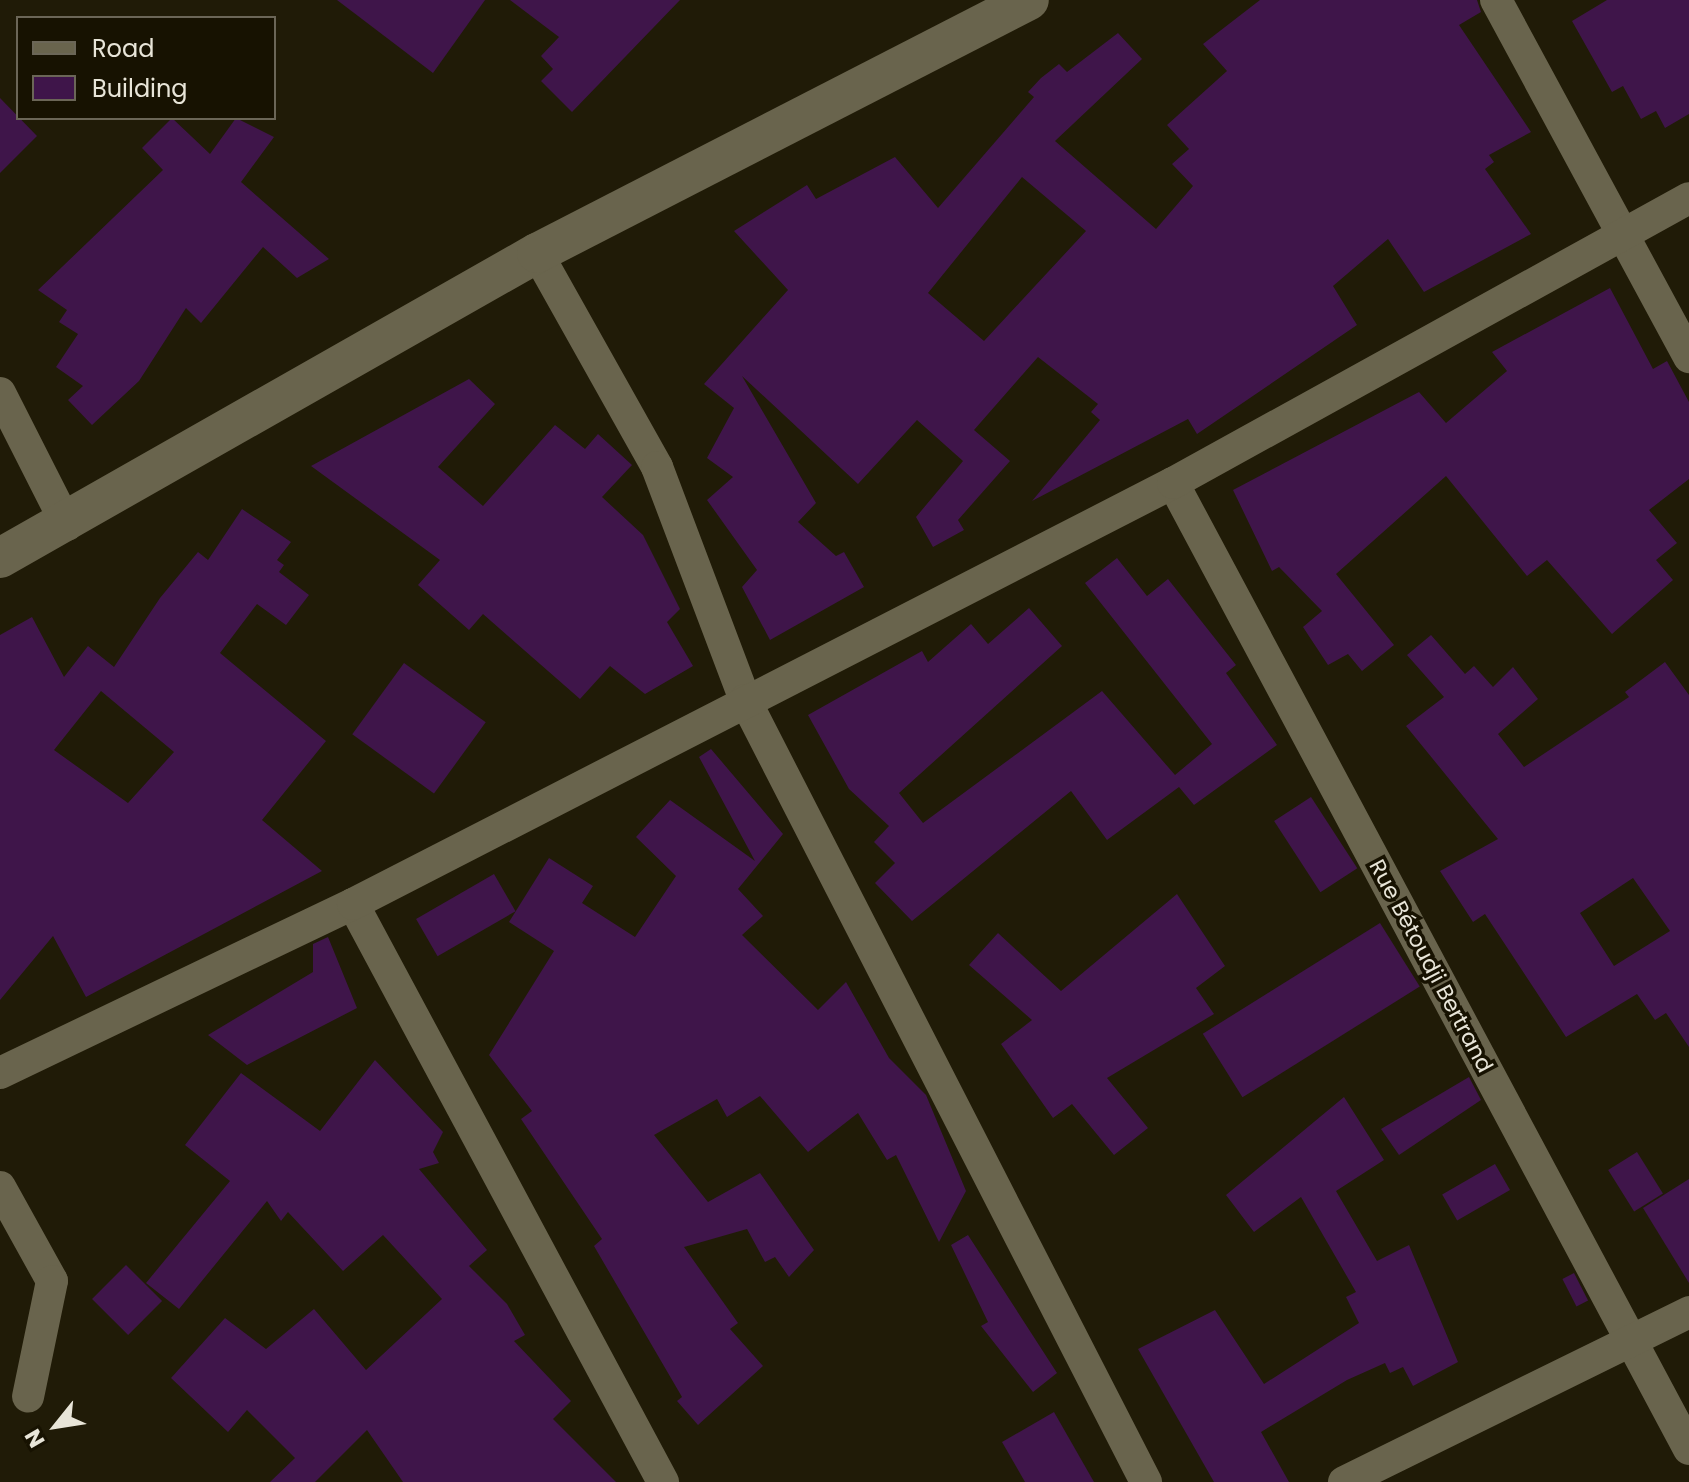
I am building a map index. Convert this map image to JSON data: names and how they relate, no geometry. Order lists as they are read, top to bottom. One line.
{"streets":{"street":["Rue Bétoudji Bertrand"]},"legend":["Road","Building"],"north":"bottom left"}
